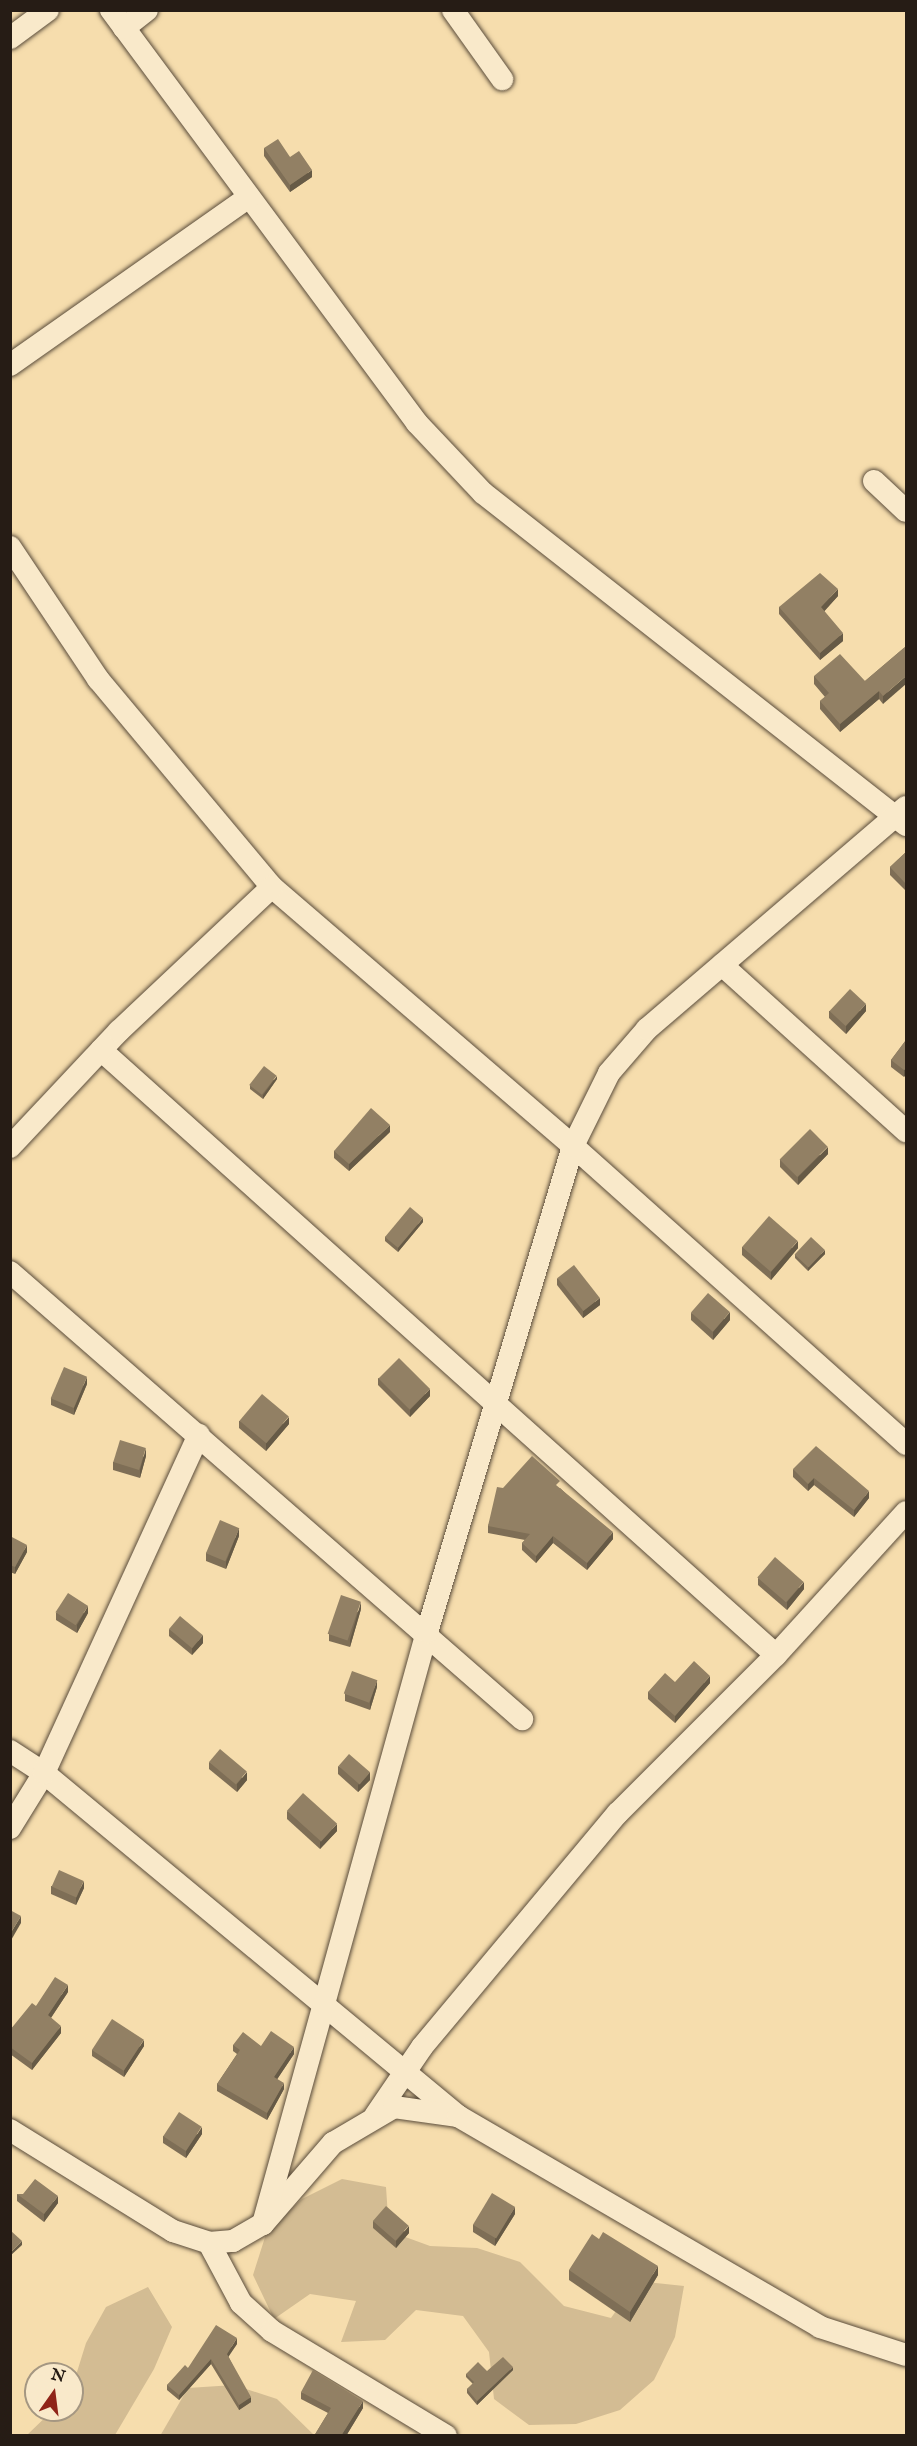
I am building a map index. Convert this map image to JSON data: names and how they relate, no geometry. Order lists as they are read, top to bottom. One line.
{"north":"top"}
